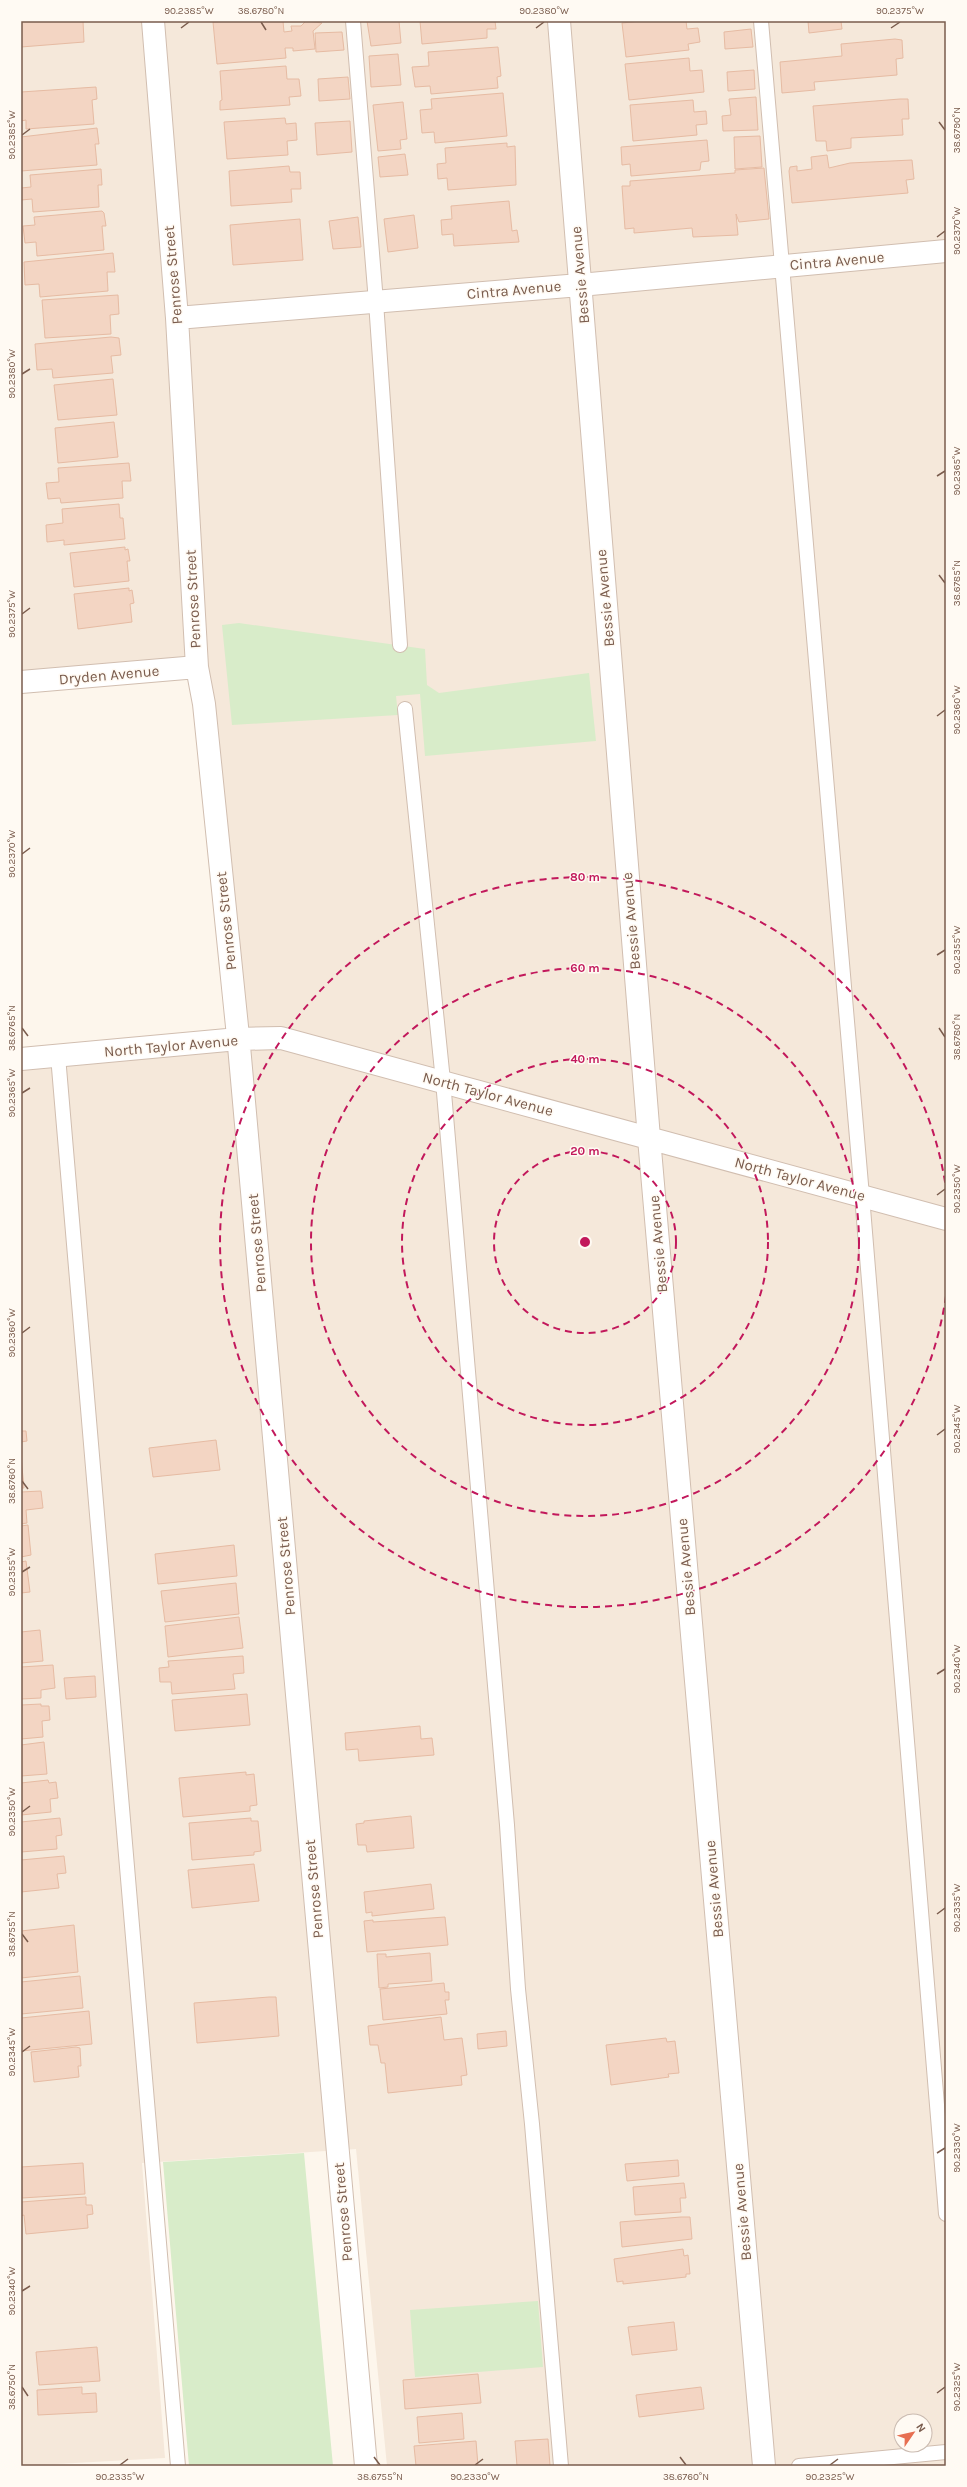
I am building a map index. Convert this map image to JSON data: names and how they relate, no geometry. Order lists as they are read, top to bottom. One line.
{"streets":{"street":["Cintra Avenue","Penrose Street","Bessie Avenue","Dryden Avenue","North Taylor Avenue"]},"crossings":[["Cintra Avenue","Penrose Street"],["Cintra Avenue","Bessie Avenue"],["Penrose Street","Dryden Avenue"],["Penrose Street","North Taylor Avenue"],["Bessie Avenue","North Taylor Avenue"]],"north":"top right","coordinates":["90.2385°W","38.6780°N","90.2380°W","90.2375°W","38.6790°N","90.2370°W","90.2365°W","38.6785°N","90.2360°W","90.2355°W","38.6765°N","90.2350°W","90.2345°W","38.6760°N","90.2340°W","90.2335°W","38.6755°N","90.2330°W","38.6750°N","90.2325°W"],"rings":["80 m","60 m","40 m","20 m"]}
